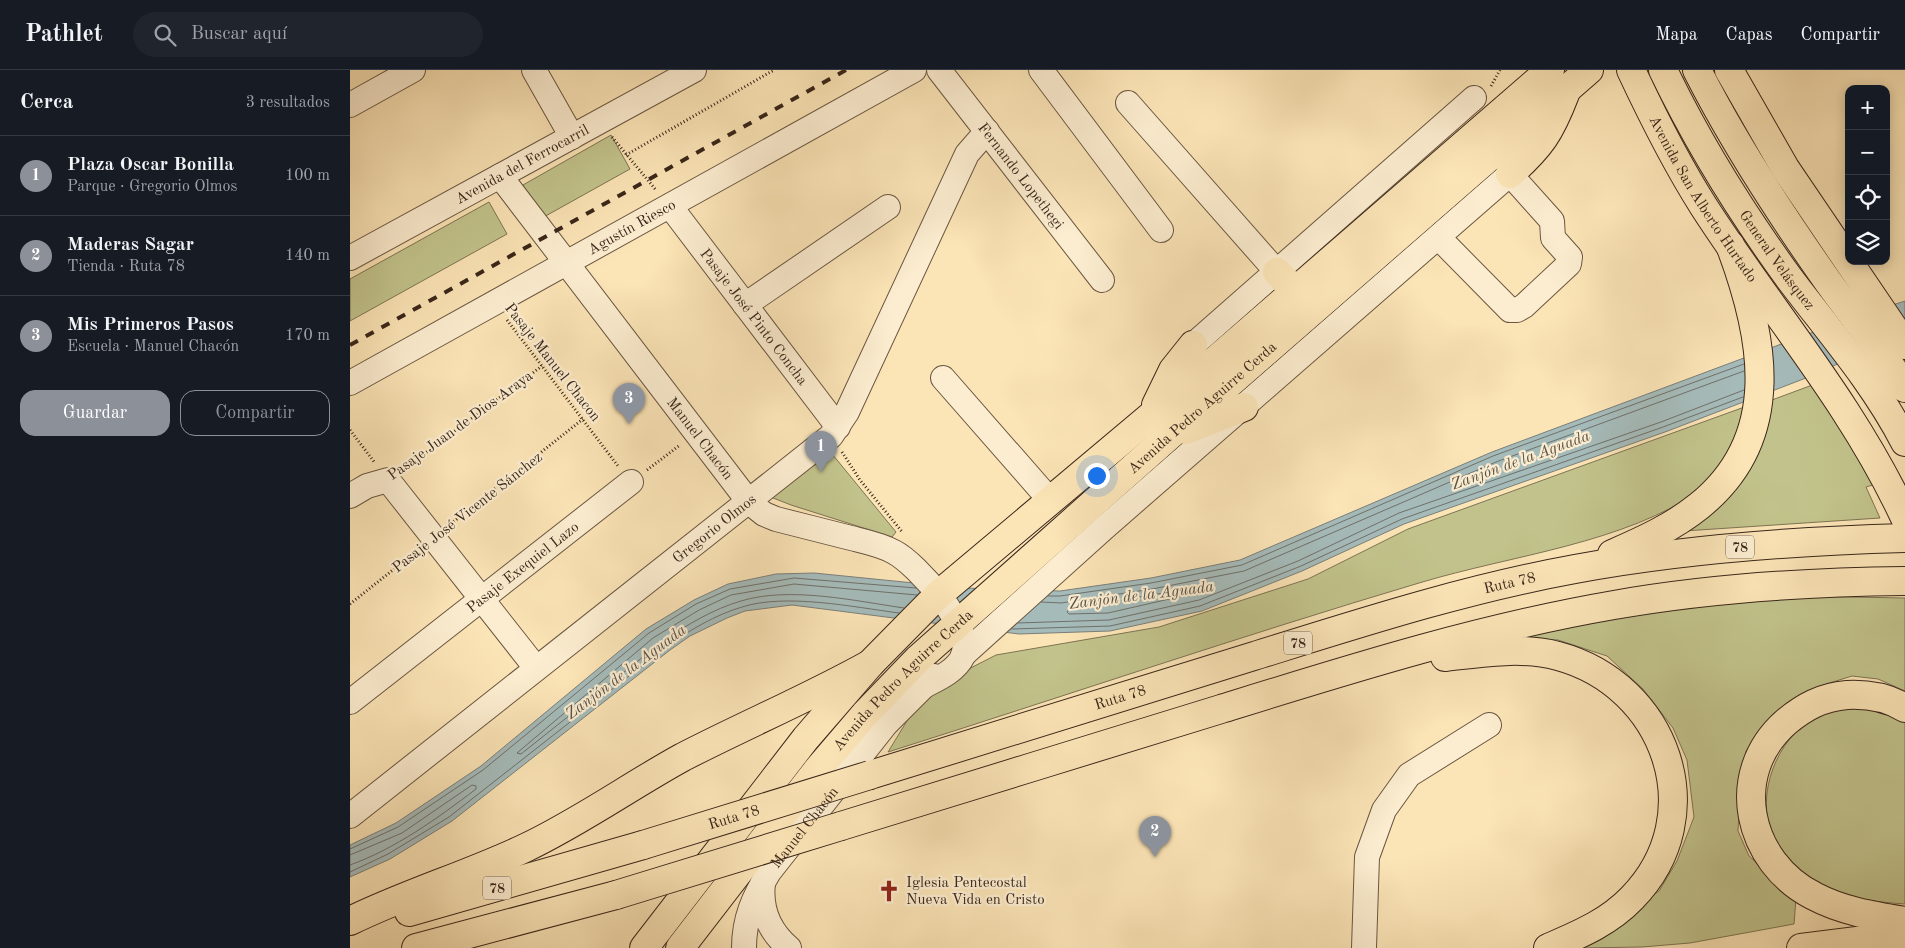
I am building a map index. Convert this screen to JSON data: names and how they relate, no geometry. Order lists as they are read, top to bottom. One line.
{"streets":{"main road":["Avenida San Alberto Hurtado","General Velásquez","Avenida Pedro Aguirre Cerda","78","Ruta 78"],"street":["Avenida del Ferrocarril","Fernando Lopethegi","Agustín Riesco","Pasaje José Pinto Concha","Pasaje Juan de Dios Araya","Manuel Chacón","Gregorio Olmos","Pasaje Exequiel Lazo"],"path":["Pasaje Manuel Chacon","Pasaje José Vicente Sánchez"]},"crossings":[["Avenida del Ferrocarril","Manuel Chacón"],["Fernando Lopethegi","Gregorio Olmos"],["Avenida San Alberto Hurtado","Ruta 78"],["Agustín Riesco","Pasaje José Pinto Concha"],["Agustín Riesco","Pasaje Manuel Chacon"],["Agustín Riesco","Manuel Chacón"],["Pasaje José Pinto Concha","Gregorio Olmos"],["Pasaje Manuel Chacon","Pasaje Juan de Dios Araya"],["Pasaje Manuel Chacon","Pasaje José Vicente Sánchez"],["Pasaje Manuel Chacon","Pasaje Exequiel Lazo"],["Avenida Pedro Aguirre Cerda","Manuel Chacón"],["Manuel Chacón","Gregorio Olmos"]],"water":["Zanjón de la Aguada"],"places":{"church":["Iglesia Pentecostal Nueva Vida en Cristo"]},"page":{"header":"Pathlet","search":"Buscar aquí","nav":["Mapa","Capas","Compartir"],"heading":["Cerca","3 resultados"],"map_buttons":["+","−"],"list":[{"mark":"1","name":"Plaza Oscar Bonilla","note":"Parque · Gregorio Olmos","value":"100 m"},{"mark":"2","name":"Maderas Sagar","note":"Tienda · Ruta 78","value":"140 m"},{"mark":"3","name":"Mis Primeros Pasos","note":"Escuela · Manuel Chacón","value":"170 m"}],"buttons":["Guardar","Compartir"],"pins":["3","1","2"]}}
